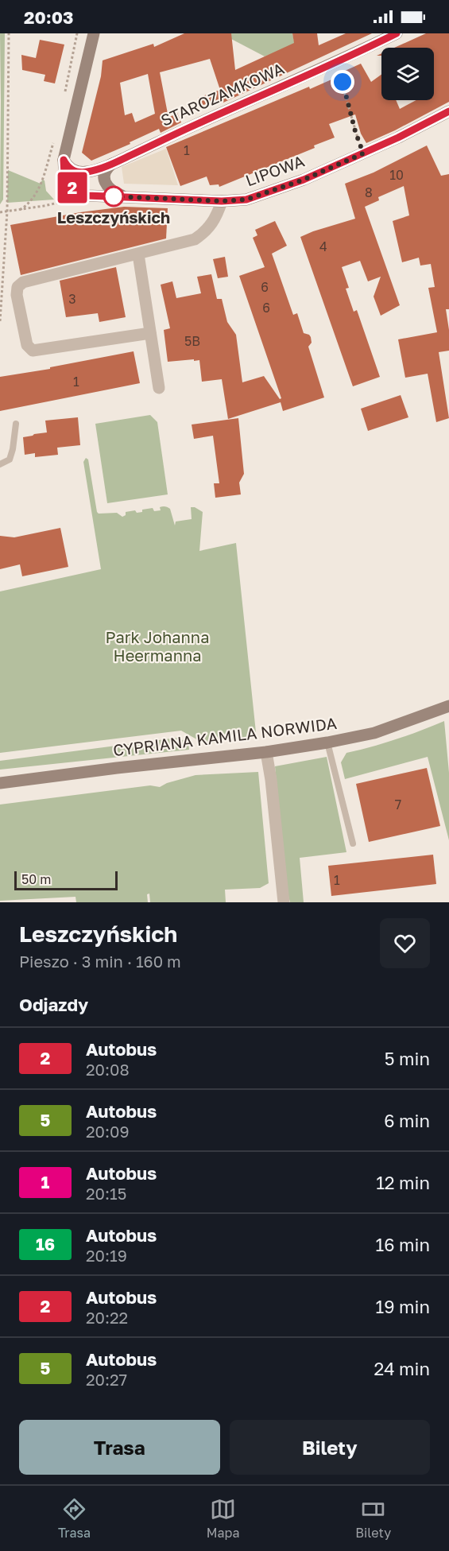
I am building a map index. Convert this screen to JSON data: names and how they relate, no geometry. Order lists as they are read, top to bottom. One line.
{"streets":{"street":["STAROZAMKOWA","LIPOWA","CYPRIANA KAMILA NORWIDA"]},"parks":["Park Johanna Heermanna"],"places":["Leszczyńskich"],"lines":["bus line 2"],"house_numbers":["1","10","8","4","6","3","6","5B","1","7","1"],"scale_bar":"50 m","page":{"status":"20:03","on_map":"2","scale":"50 m","heading":[["Leszczyńskich","Pieszo · 3 min · 160 m"],"Odjazdy"],"list":[{"mark":"2","name":"Autobus","note":"20:08","value":"5 min"},{"mark":"5","name":"Autobus","note":"20:09","value":"6 min"},{"mark":"1","name":"Autobus","note":"20:15","value":"12 min"},{"mark":"16","name":"Autobus","note":"20:19","value":"16 min"},{"mark":"2","name":"Autobus","note":"20:22","value":"19 min"},{"mark":"5","name":"Autobus","note":"20:27","value":"24 min"}],"buttons":["Trasa","Bilety"],"tabs":["Trasa","Mapa","Bilety"]}}
